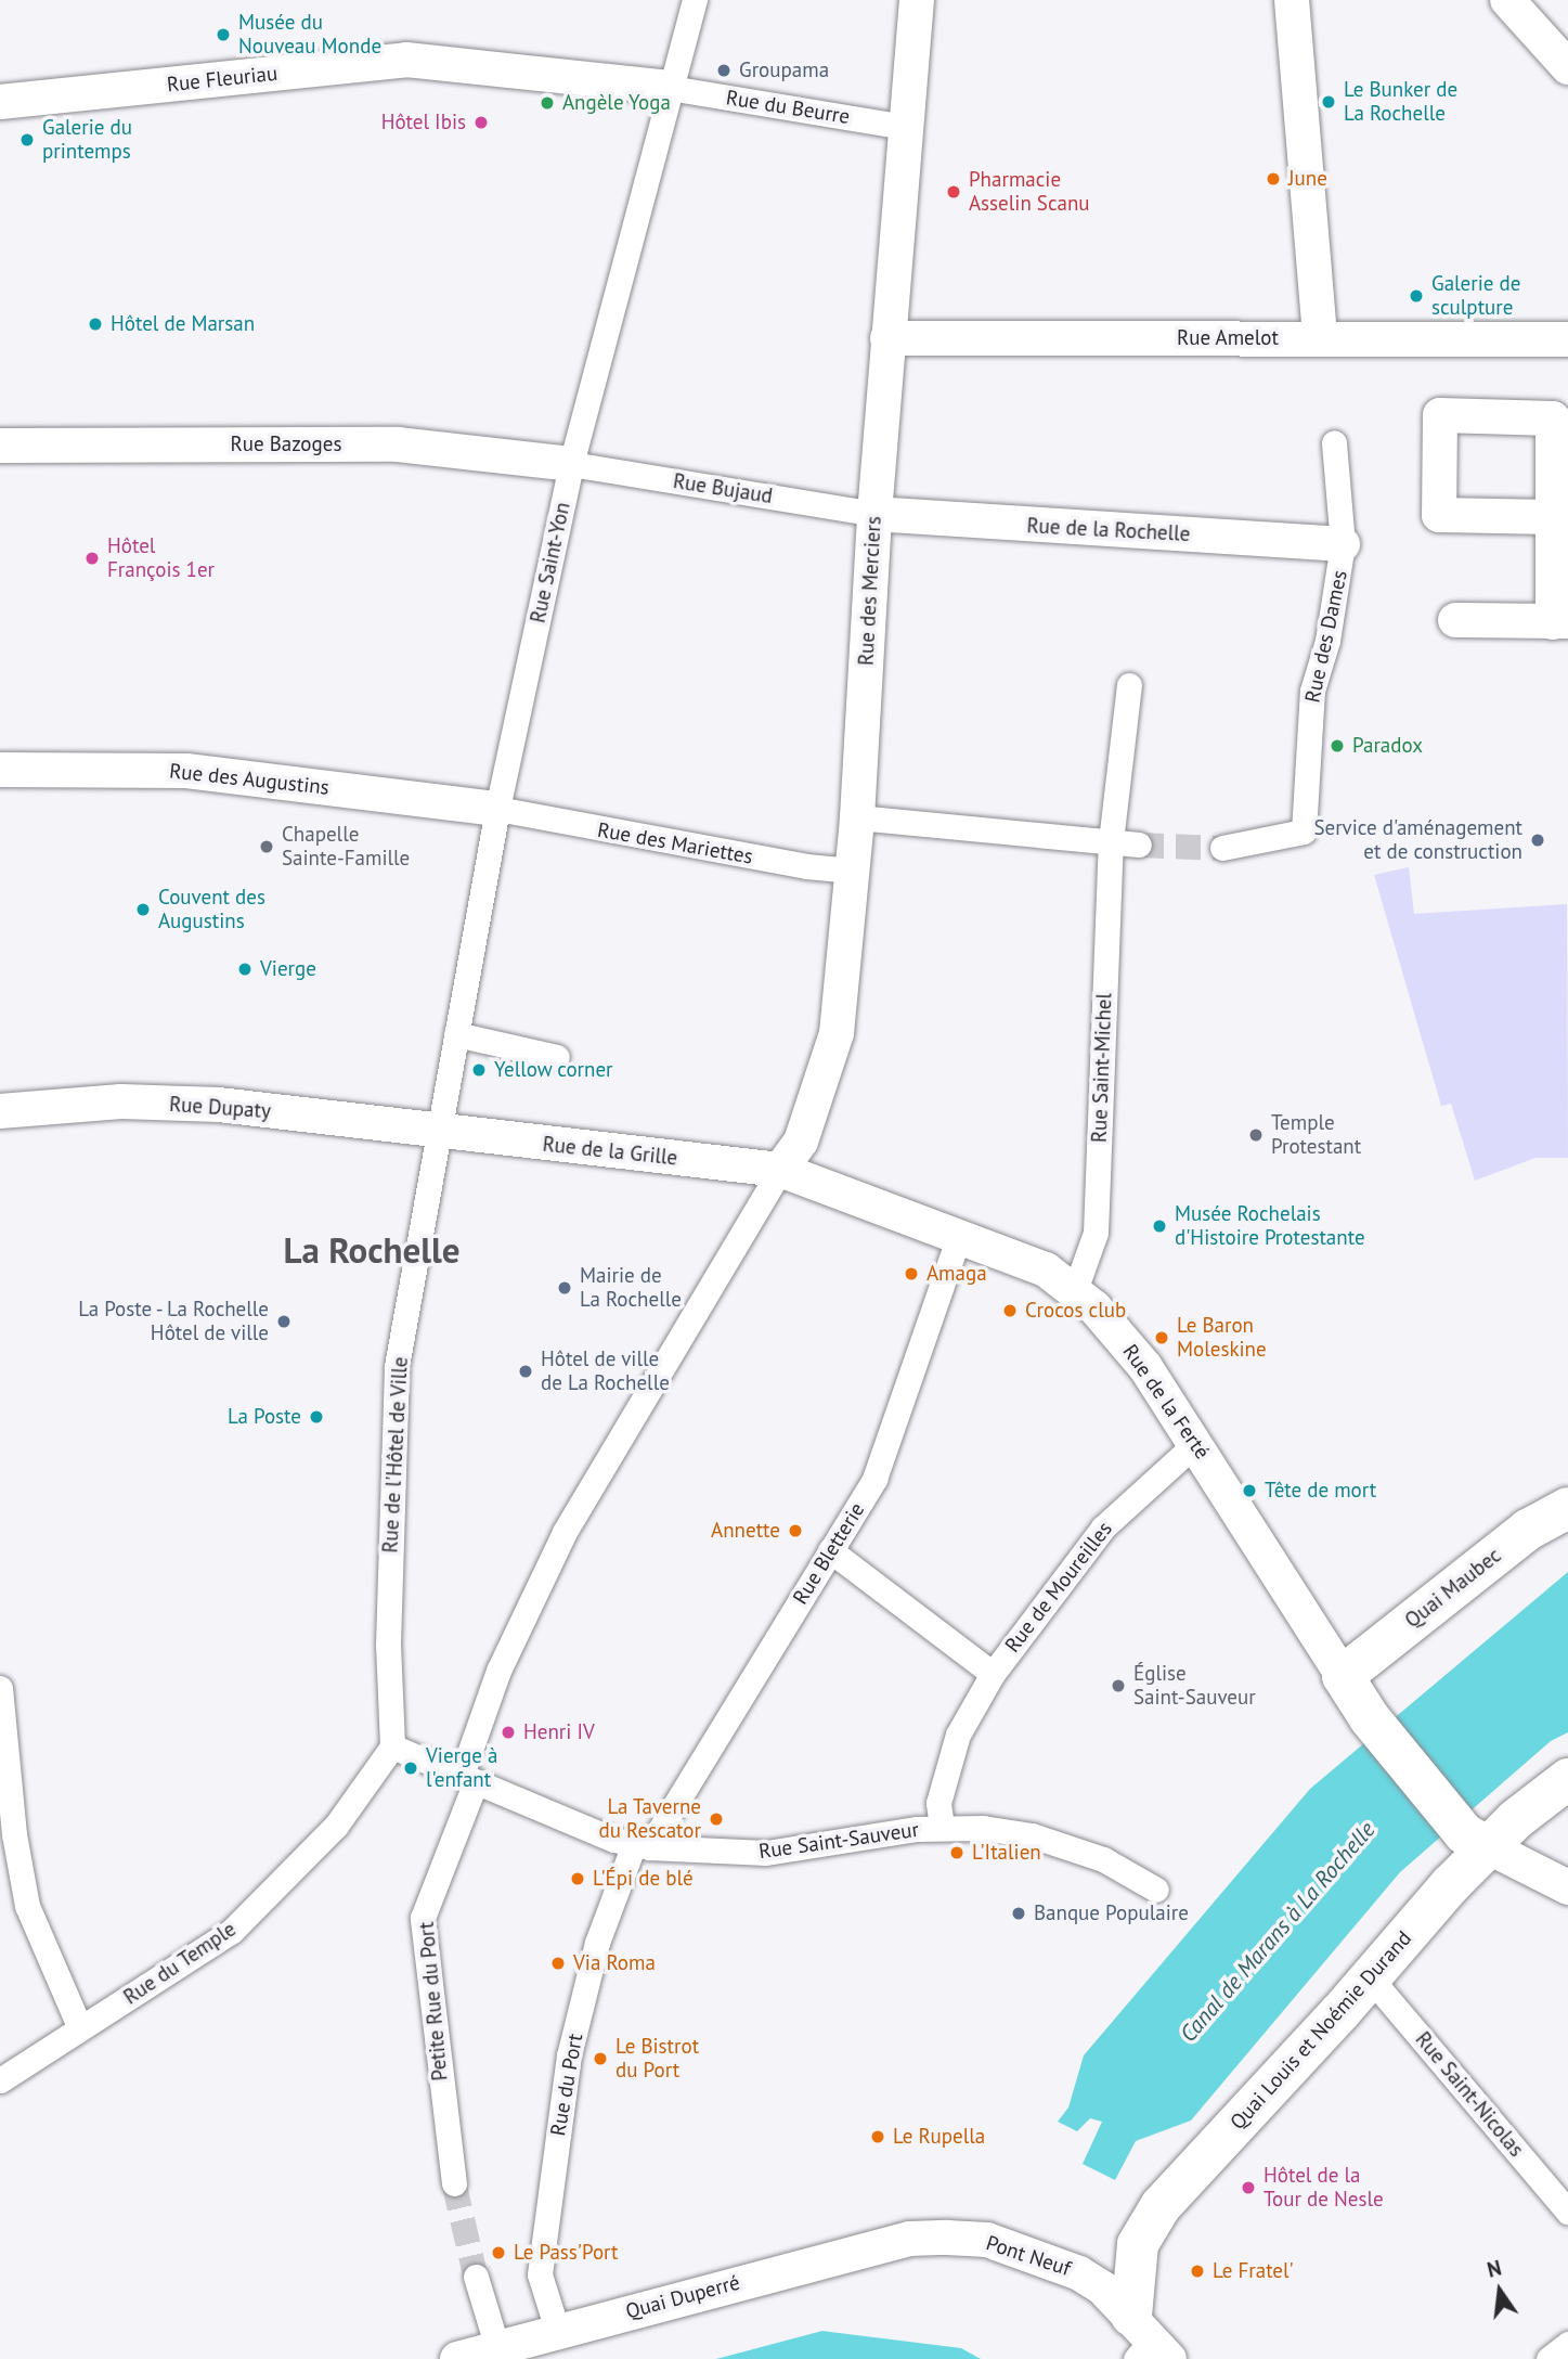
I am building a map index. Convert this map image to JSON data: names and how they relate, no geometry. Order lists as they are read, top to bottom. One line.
{"streets":{"main road":["Quai Maubec","Quai Louis et Noémie Durand"],"street":["Rue Fleuriau","Rue du Beurre","Rue Amelot","Rue Bazoges","Rue Bujaud","Rue de la Rochelle","Rue Saint-Yon","Rue des Merciers","Rue des Dames","Rue des Augustins","Rue des Mariettes","Rue Saint-Michel","Rue Dupaty","Rue de la Grille","Rue de la Ferté","Rue de l'Hôtel de Ville","Rue Bletterie","Rue de Moureilles","Rue Saint-Sauveur","Rue du Temple","Petite Rue du Port","Rue du Port","Rue Saint-Nicolas","Pont Neuf","Quai Duperré"]},"crossings":[["Rue Fleuriau","Rue du Beurre"],["Rue Fleuriau","Rue Saint-Yon"],["Rue du Beurre","Rue Saint-Yon"],["Rue du Beurre","Rue des Merciers"],["Rue Amelot","Rue des Merciers"],["Rue Bazoges","Rue Bujaud"],["Rue Bazoges","Rue Saint-Yon"],["Rue Bujaud","Rue de la Rochelle"],["Rue Bujaud","Rue Saint-Yon"],["Rue Bujaud","Rue des Merciers"],["Rue de la Rochelle","Rue des Merciers"],["Rue de la Rochelle","Rue des Dames"],["Rue Saint-Yon","Rue des Augustins"],["Rue Saint-Yon","Rue des Mariettes"],["Rue Saint-Yon","Rue Dupaty"],["Rue Saint-Yon","Rue de la Grille"],["Rue Saint-Yon","Rue de l'Hôtel de Ville"],["Rue des Merciers","Rue des Mariettes"],["Rue des Merciers","Rue de la Grille"],["Rue des Merciers","Rue de la Ferté"],["Rue des Merciers","Petite Rue du Port"],["Rue des Augustins","Rue des Mariettes"],["Rue Saint-Michel","Rue de la Ferté"],["Rue Dupaty","Rue de la Grille"],["Rue Dupaty","Rue de l'Hôtel de Ville"],["Rue de la Grille","Rue de la Ferté"],["Rue de la Grille","Rue de l'Hôtel de Ville"],["Rue de la Grille","Petite Rue du Port"],["Rue de la Ferté","Rue Bletterie"],["Rue de la Ferté","Rue de Moureilles"],["Rue de la Ferté","Quai Maubec"],["Rue de la Ferté","Petite Rue du Port"],["Rue de l'Hôtel de Ville","Rue Saint-Sauveur"],["Rue de l'Hôtel de Ville","Rue du Temple"],["Rue Bletterie","Rue de Moureilles"],["Rue Bletterie","Rue Saint-Sauveur"],["Rue Bletterie","Rue du Port"],["Rue de Moureilles","Rue Saint-Sauveur"],["Rue Saint-Sauveur","Rue du Temple"],["Rue Saint-Sauveur","Petite Rue du Port"],["Rue Saint-Sauveur","Rue du Port"],["Quai Louis et Noémie Durand","Rue Saint-Nicolas"],["Quai Louis et Noémie Durand","Pont Neuf"],["Rue du Port","Quai Duperré"],["Pont Neuf","Quai Duperré"]],"districts":["La Rochelle"],"water":["Canal de Marans à La Rochelle"],"places":["Musée du Nouveau Monde","Groupama","Le Bunker de La Rochelle","Angèle Yoga","Hôtel Ibis","Galerie du printemps","June","Pharmacie Asselin Scanu","Galerie de sculpture","Hôtel de Marsan","Hôtel François 1er","Paradox","Service d'aménagement et de construction","Chapelle Sainte-Famille","Couvent des Augustins","Vierge","Yellow corner","Temple Protestant","Musée Rochelais d'Histoire Protestante","Amaga","Mairie de La Rochelle","Crocos club","La Poste - La Rochelle Hôtel de ville","Le Baron Moleskine","Hôtel de ville de La Rochelle","La Poste","Tête de mort","Annette","Église Saint-Sauveur","Henri IV","Vierge à l'enfant","La Taverne du Rescator","L'Italien","L'Épi de blé","Banque Populaire","Via Roma","Le Bistrot du Port","Le Rupella","Hôtel de la Tour de Nesle","Le Pass'Port","Le Fratel'"],"north":"top"}
